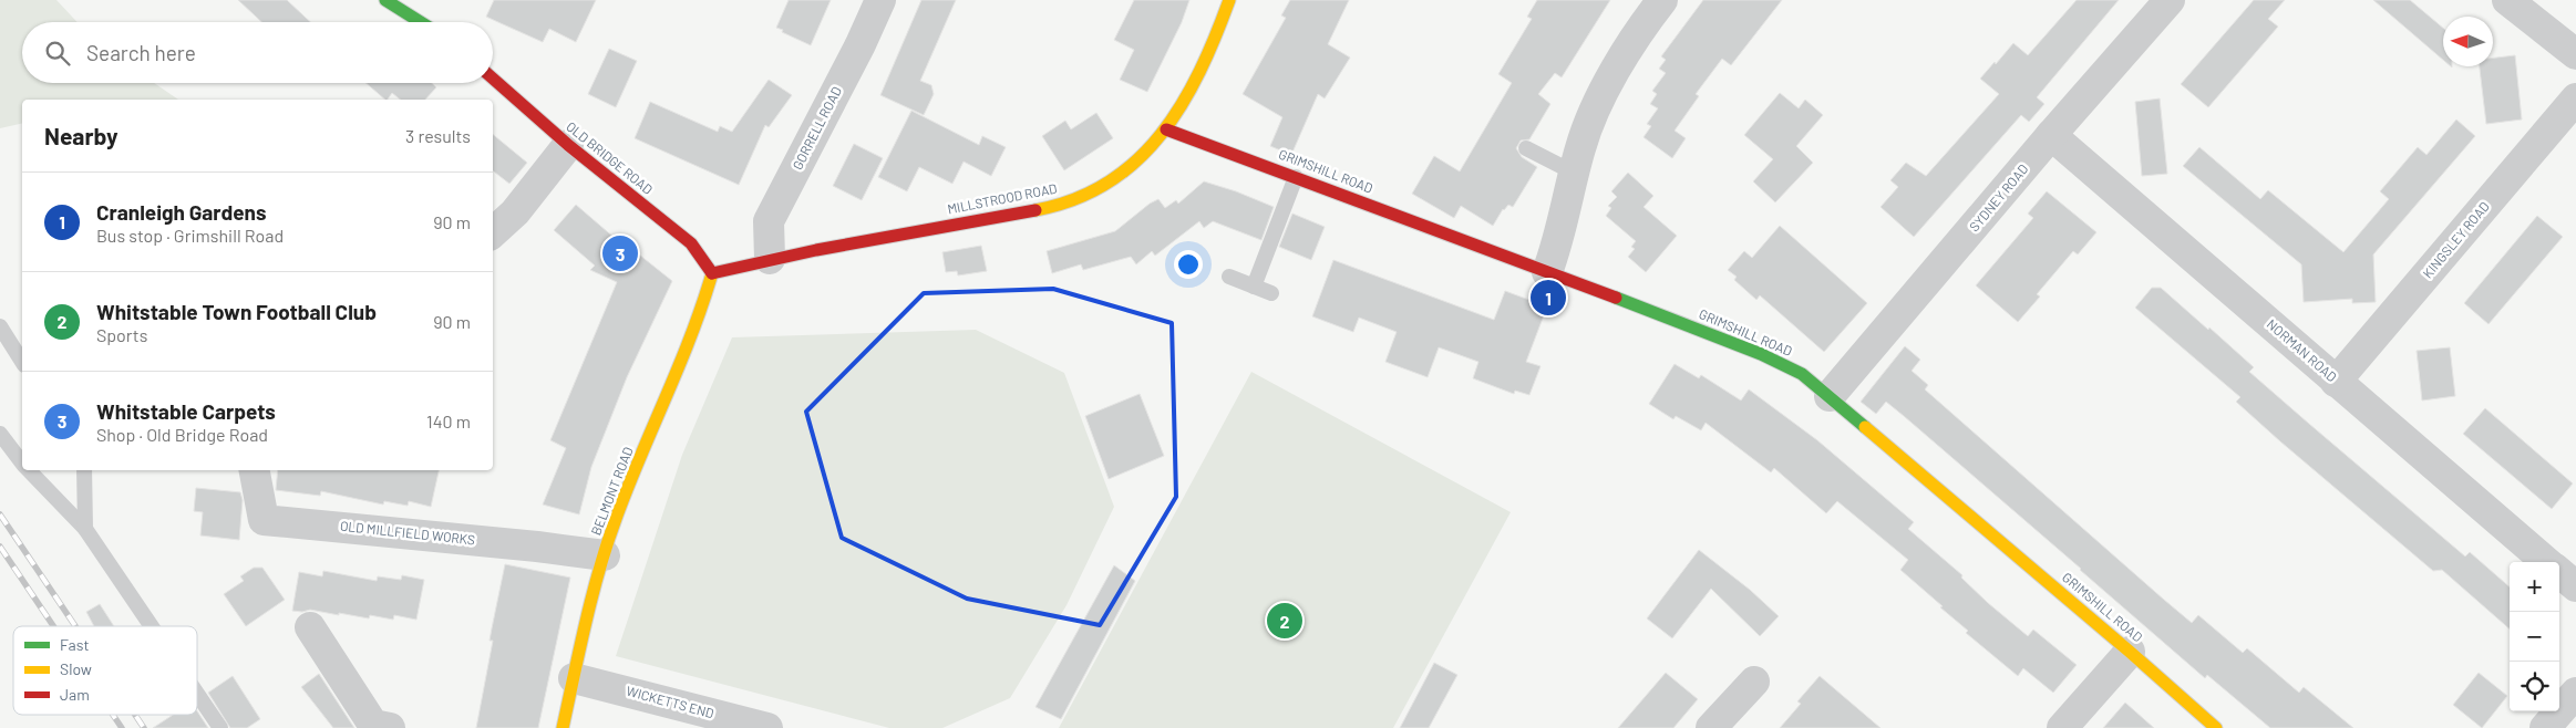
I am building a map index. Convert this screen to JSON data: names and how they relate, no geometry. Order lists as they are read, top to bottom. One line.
{"streets":{"street":["GORRELL ROAD","OLD BRIDGE ROAD","GRIMSHILL ROAD","SYDNEY ROAD","MILLSTROOD ROAD","KINGSLEY ROAD","NORMAN ROAD","BELMONT ROAD","OLD MILLFIELD WORKS","WICKETTS END"]},"crossings":[["GORRELL ROAD","MILLSTROOD ROAD"],["OLD BRIDGE ROAD","MILLSTROOD ROAD"],["OLD BRIDGE ROAD","BELMONT ROAD"],["GRIMSHILL ROAD","SYDNEY ROAD"],["GRIMSHILL ROAD","MILLSTROOD ROAD"],["SYDNEY ROAD","NORMAN ROAD"],["MILLSTROOD ROAD","BELMONT ROAD"],["KINGSLEY ROAD","NORMAN ROAD"],["BELMONT ROAD","OLD MILLFIELD WORKS"],["BELMONT ROAD","WICKETTS END"]],"legend":["Fast","Slow","Jam"],"north":"left","page":{"search":"Search here","heading":["Nearby","3 results"],"list":[{"mark":"1","name":"Cranleigh Gardens","note":"Bus stop · Grimshill Road","value":"90 m"},{"mark":"2","name":"Whitstable Town Football Club","note":"Sports","value":"90 m"},{"mark":"3","name":"Whitstable Carpets","note":"Shop · Old Bridge Road","value":"140 m"}],"pins":["3","1","2"],"map_buttons":["+","−"]}}
